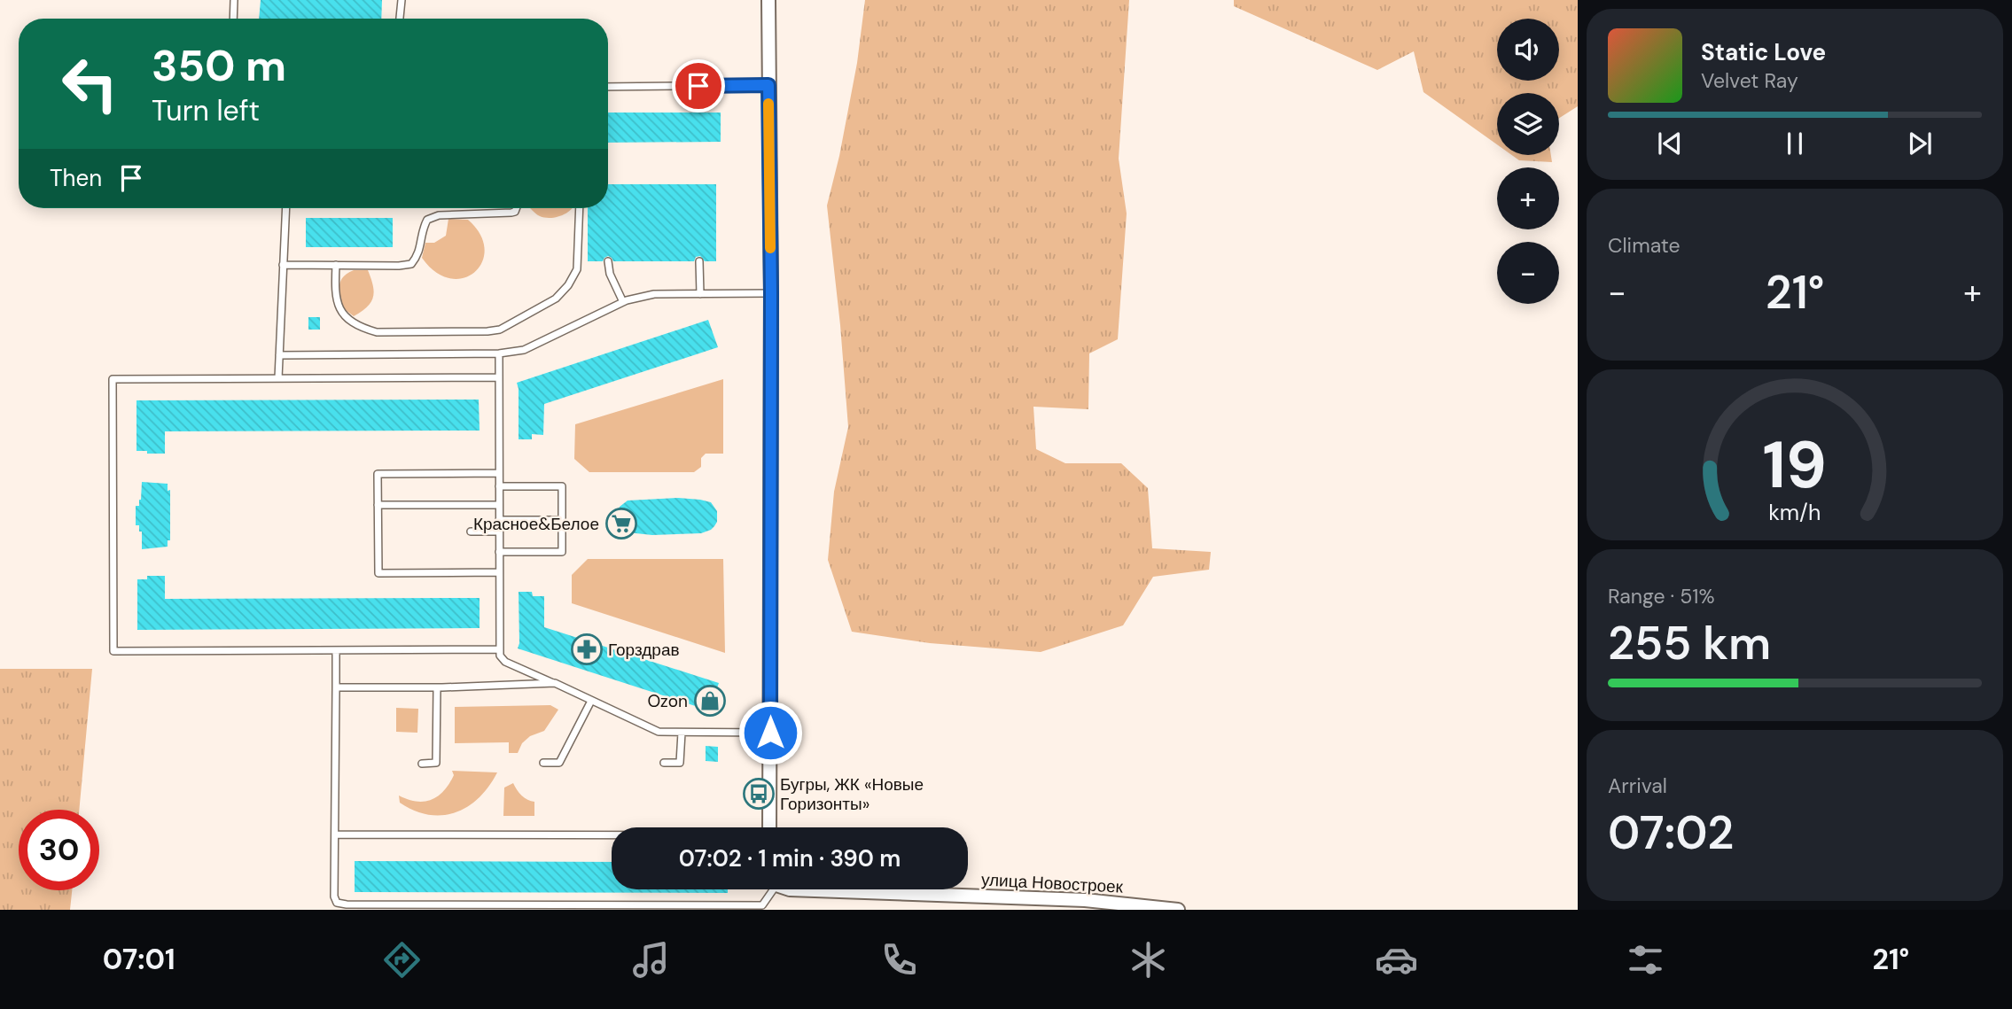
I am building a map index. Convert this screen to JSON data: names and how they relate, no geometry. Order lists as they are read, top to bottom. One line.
{"streets":{"street":["улица Новостроек"]},"places":{"supermarket":["Красное&Белое"],"pharmacy":["Горздрав"],"shop":["Ozon"],"bus stop":["Бугры, ЖК «Новые Горизонты»"]},"page":{"map_buttons":["+","−"],"turn":["350 m","Turn left"],"song":["Static Love","Velvet Ray"],"then":"Then","tile":["Climate",["Range · 51%","255 km"],["Arrival","07:02"]],"heat":["−","21°","+"],"limit":"30","trip":"07:02 · 1 min · 390 m","tabs":["07:01","21°"],"gauge":["19","km/h"]}}
